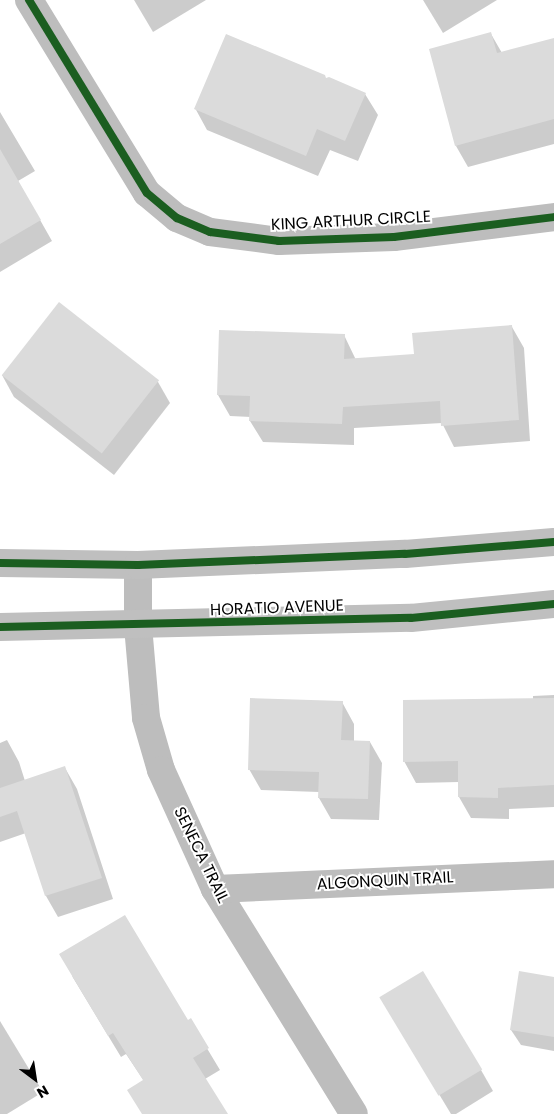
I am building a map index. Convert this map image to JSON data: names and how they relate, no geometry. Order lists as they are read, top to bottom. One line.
{"streets":{"main road":["HORATIO AVENUE"],"street":["KING ARTHUR CIRCLE","SENECA TRAIL","ALGONQUIN TRAIL"]},"crossings":[["HORATIO AVENUE","SENECA TRAIL"],["SENECA TRAIL","ALGONQUIN TRAIL"]],"north":"bottom right"}
